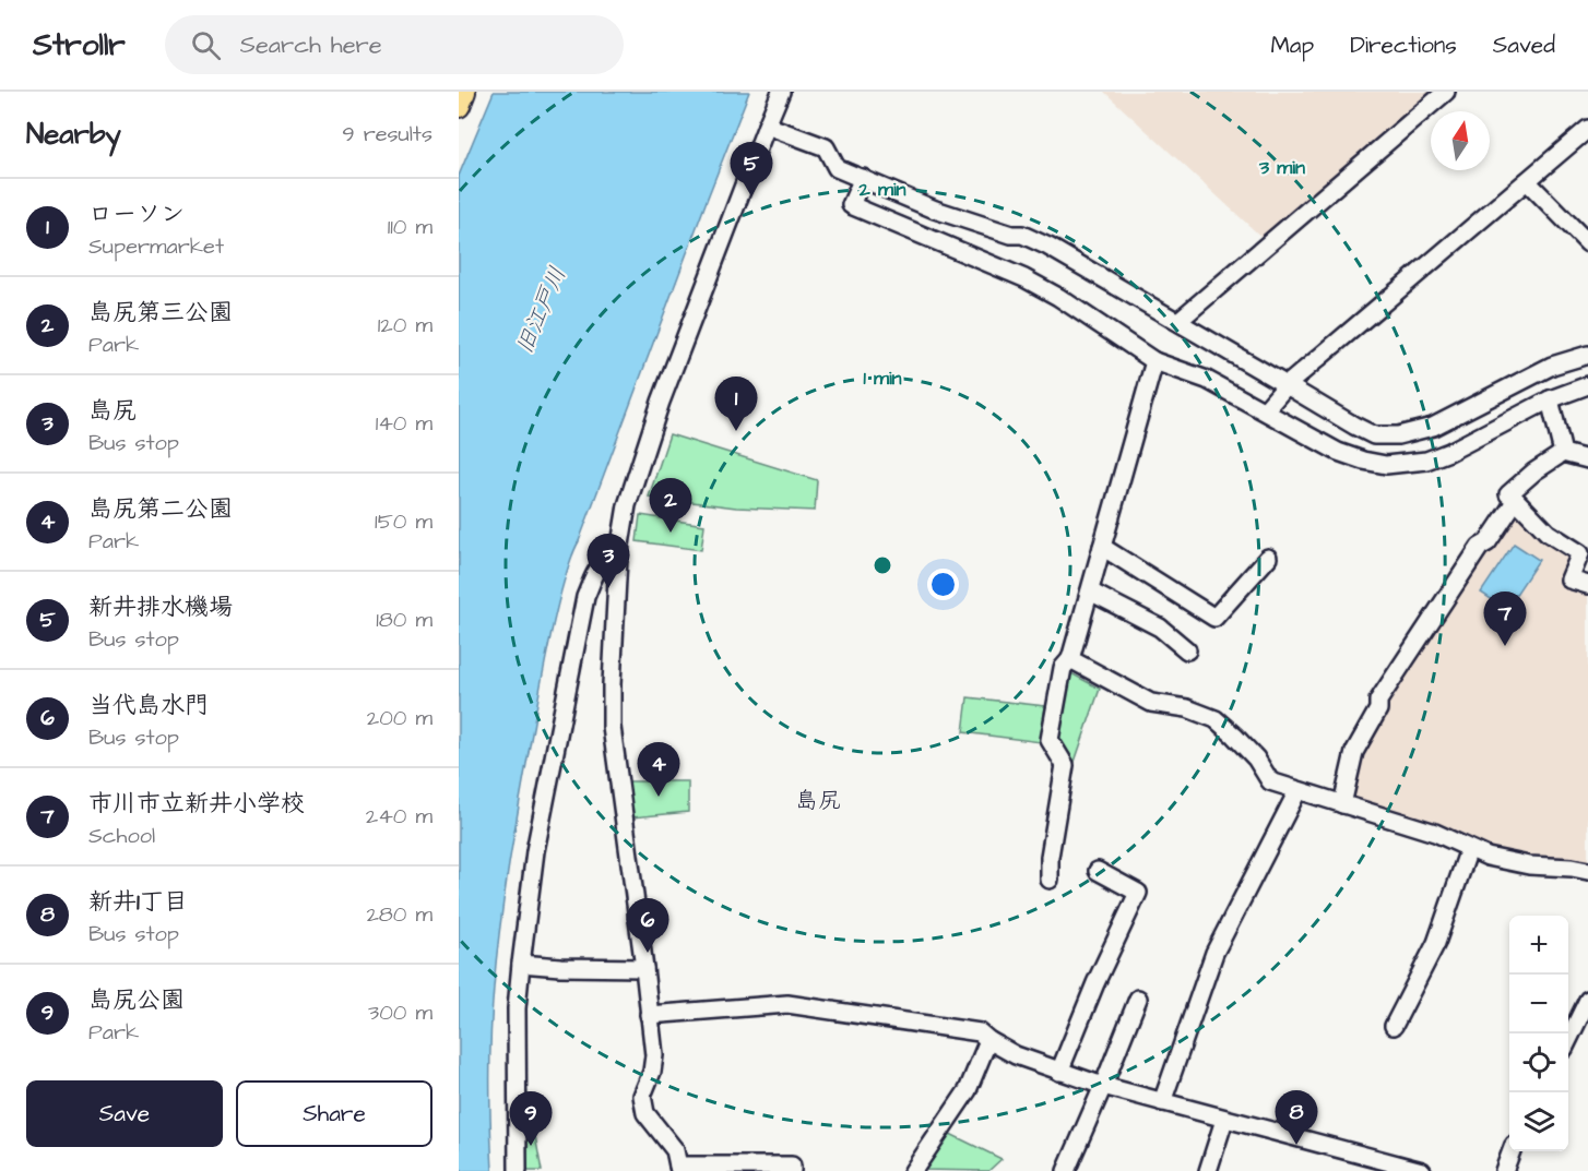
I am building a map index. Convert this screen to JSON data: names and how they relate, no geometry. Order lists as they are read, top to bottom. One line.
{"districts":["島尻"],"water":["旧江戸川"],"north":"top","page":{"header":"Strollr","search":"Search here","nav":["Map","Directions","Saved"],"heading":["Nearby","9 results"],"pins":["5","1","2","3","7","4","6","8","9"],"list":[{"mark":"1","name":"ローソン","note":"Supermarket","value":"110 m"},{"mark":"2","name":"島尻第三公園","note":"Park","value":"120 m"},{"mark":"3","name":"島尻","note":"Bus stop","value":"140 m"},{"mark":"4","name":"島尻第二公園","note":"Park","value":"150 m"},{"mark":"5","name":"新井排水機場","note":"Bus stop","value":"180 m"},{"mark":"6","name":"当代島水門","note":"Bus stop","value":"200 m"},{"mark":"7","name":"市川市立新井小学校","note":"School","value":"240 m"},{"mark":"8","name":"新井1丁目","note":"Bus stop","value":"280 m"},{"mark":"9","name":"島尻公園","note":"Park","value":"300 m"}],"map_buttons":["+","−"],"buttons":["Save","Share"]},"rings":["3 min","2 min","1 min"]}
